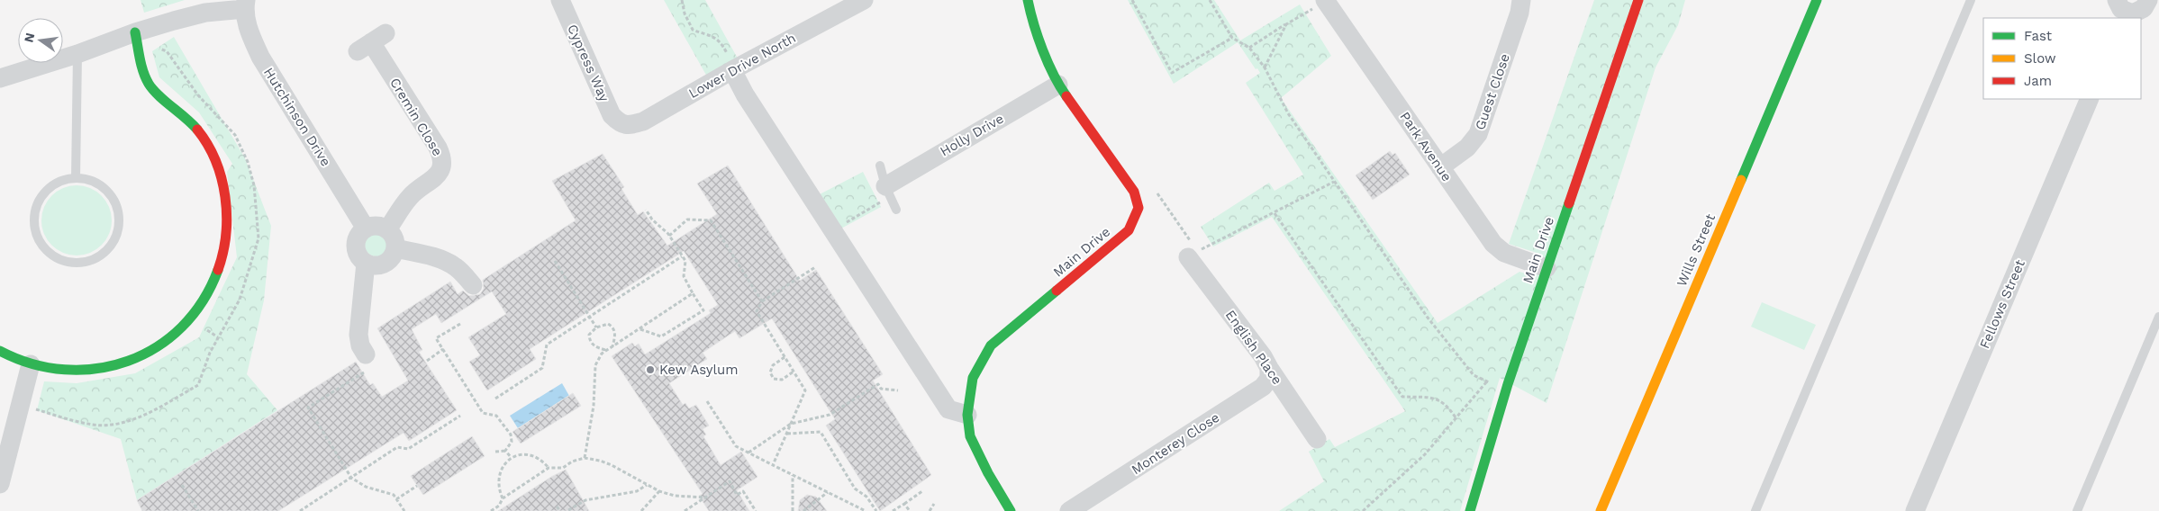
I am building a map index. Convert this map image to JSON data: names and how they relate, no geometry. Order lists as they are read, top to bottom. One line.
{"streets":{"street":["Cypress Way","Lower Drive North","Guest Close","Hutchinson Drive","Cremin Close","Holly Drive","Park Avenue","Main Drive","Wills Street","Fellows Street","English Place","Monterey Close"]},"crossings":[["Cypress Way","Lower Drive North"],["Guest Close","Park Avenue"],["Hutchinson Drive","Cremin Close"],["Holly Drive","Main Drive"],["Park Avenue","Main Drive"],["English Place","Monterey Close"]],"places":["Kew Asylum"],"legend":["Fast","Slow","Jam"],"north":"left"}
